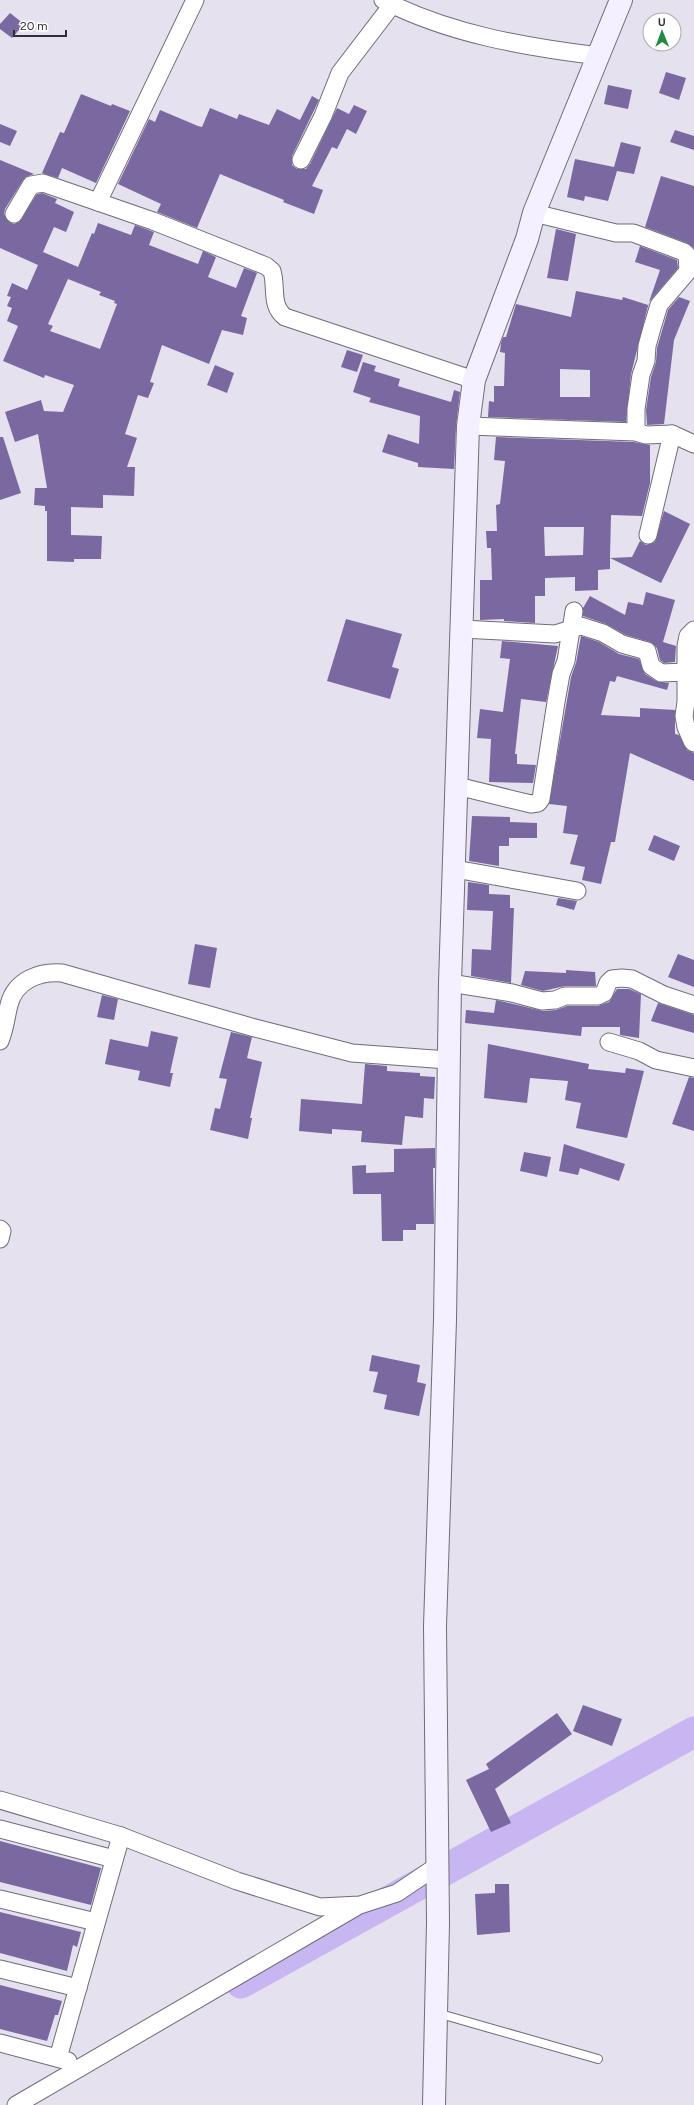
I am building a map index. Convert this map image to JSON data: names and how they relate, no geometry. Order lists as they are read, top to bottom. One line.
{"scale_bar":"20 m","north":"top"}
